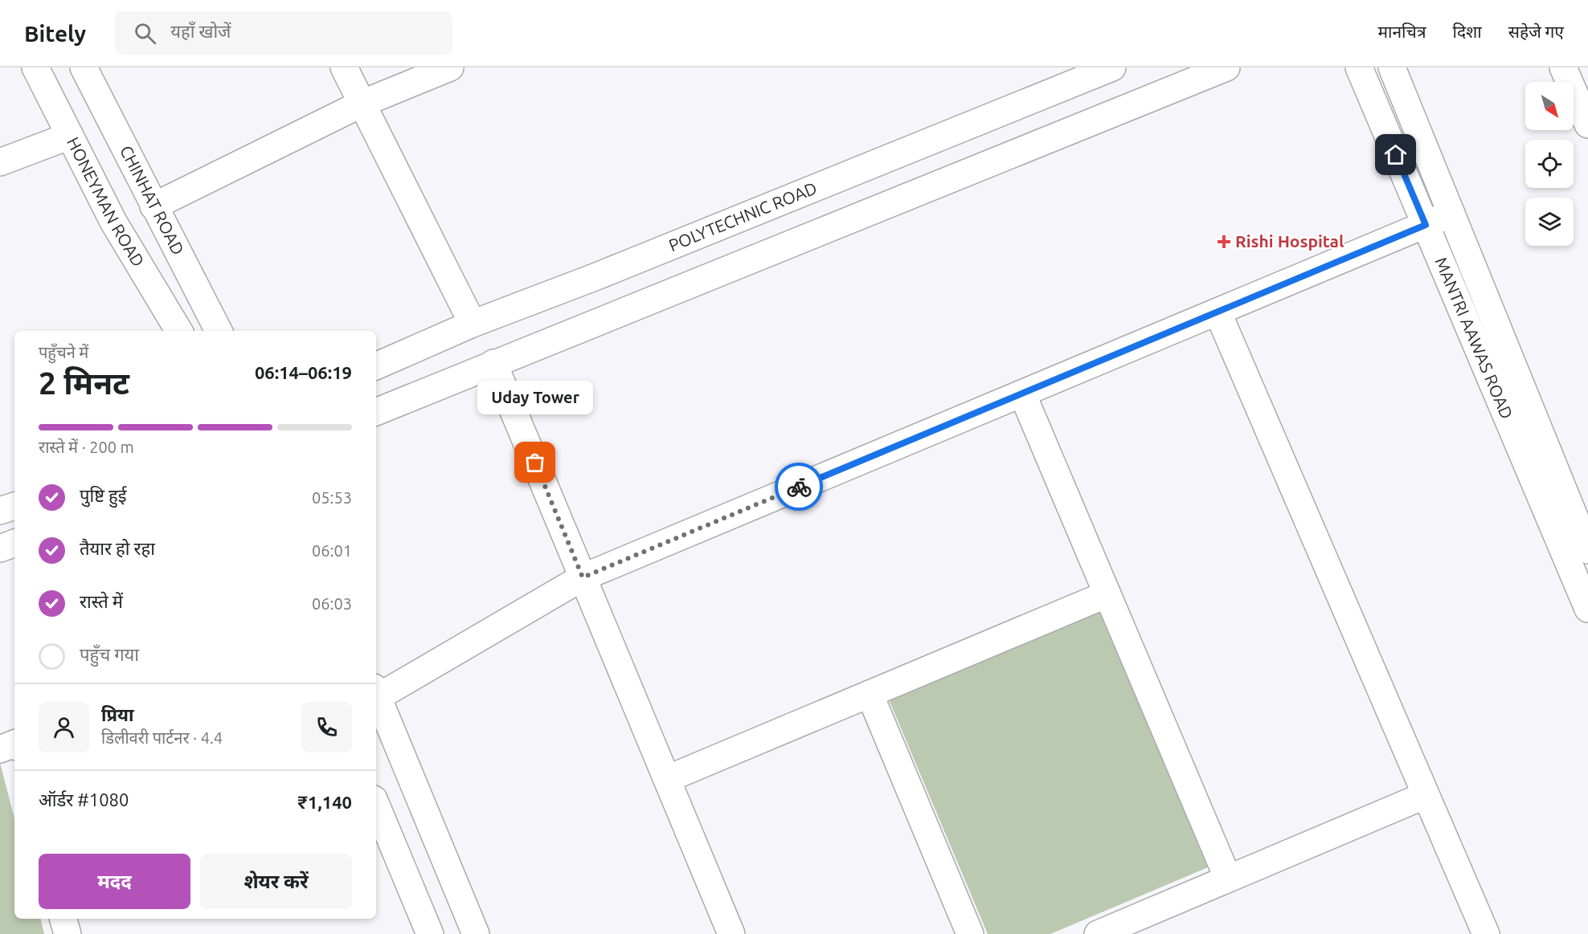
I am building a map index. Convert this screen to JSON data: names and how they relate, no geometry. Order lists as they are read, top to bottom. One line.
{"streets":{"street":["CHINHAT ROAD","HONEYMAN ROAD","POLYTECHNIC ROAD","MANTRI AAWAS ROAD"]},"places":{"health":["Rishi Hospital"],"other":["Uday Tower"]},"north":"bottom right","page":{"header":"Bitely","search":"यहाँ खोजें","nav":["मानचित्र","दिशा","सहेजे गए"],"heading":["2 मिनट","पहुँचने में","06:14–06:19"],"panel":["प्रिया","डिलीवरी पार्टनर · 4.4","ऑर्डर #1080","₹1,140"],"bubble":"Uday Tower","bar":"रास्ते में · 200 m","list":[["पुष्टि हुई","05:53"],["तैयार हो रहा","06:01"],["रास्ते में","06:03"],"पहुँच गया"],"buttons":["मदद","शेयर करें"]}}
